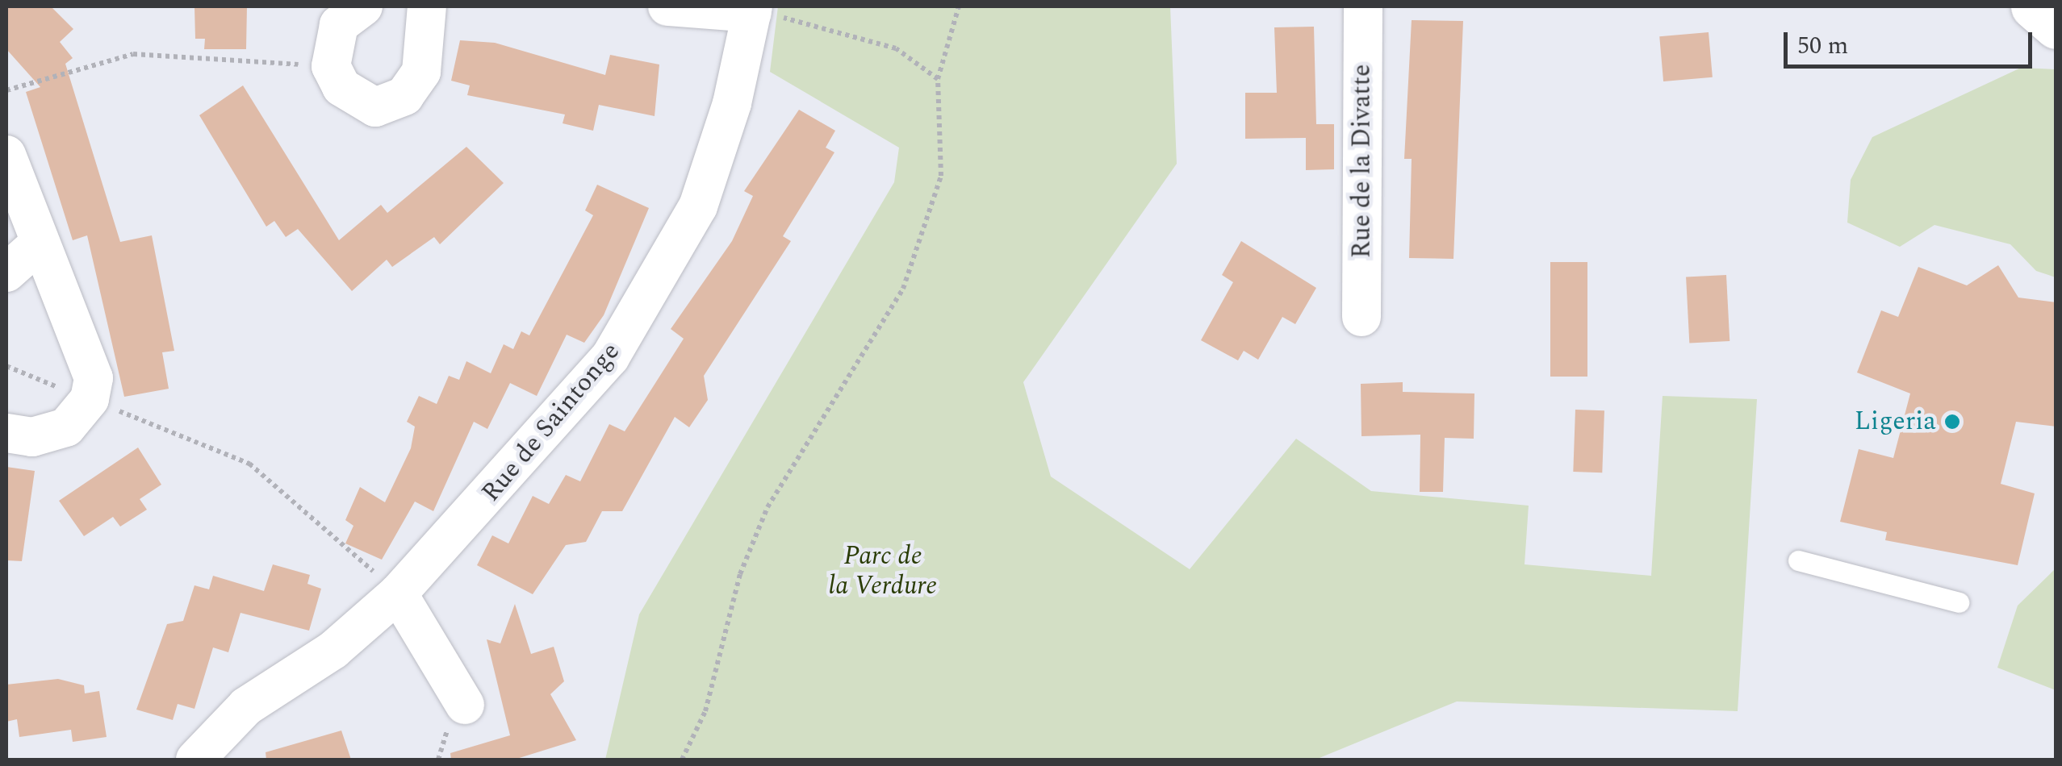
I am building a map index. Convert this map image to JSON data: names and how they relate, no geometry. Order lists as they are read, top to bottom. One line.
{"streets":{"street":["Rue de la Divatte","Rue de Saintonge"]},"parks":["Parc de la Verdure"],"places":["Ligeria"],"scale_bar":"50 m"}
